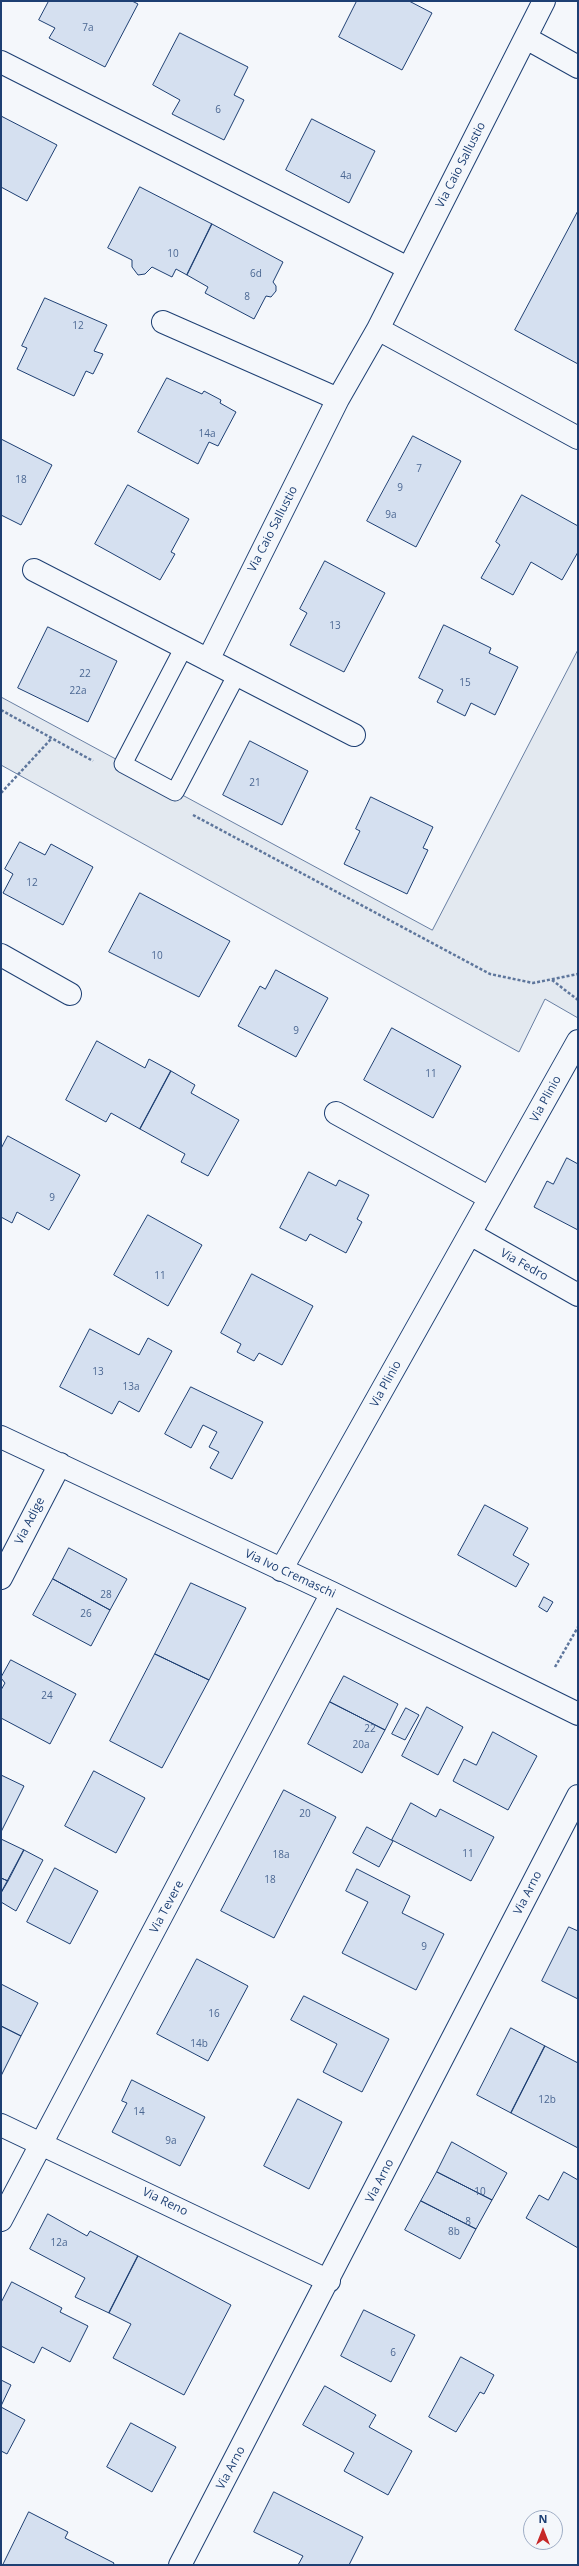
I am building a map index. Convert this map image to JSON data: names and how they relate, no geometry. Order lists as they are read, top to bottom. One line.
{"streets":{"street":["Via Caio Sallustio","Via Plinio","Via Fedro","Via Adige","Via Ivo Cremaschi","Via Arno","Via Tevere","Via Reno"]},"crossings":[["Via Plinio","Via Fedro"],["Via Plinio","Via Ivo Cremaschi"],["Via Adige","Via Ivo Cremaschi"],["Via Ivo Cremaschi","Via Tevere"],["Via Arno","Via Reno"],["Via Tevere","Via Reno"]],"house_numbers":["7a","6","4a","10","6d","8","12","14a","7","18","9","9a","13","22","15","22a","21","12","10","9","11","9","11","13","13a","28","26","24","22","20a","20","11","18a","18","9","16","14b","12b","14","9a","10","8","8b","12a","6"],"north":"top"}
